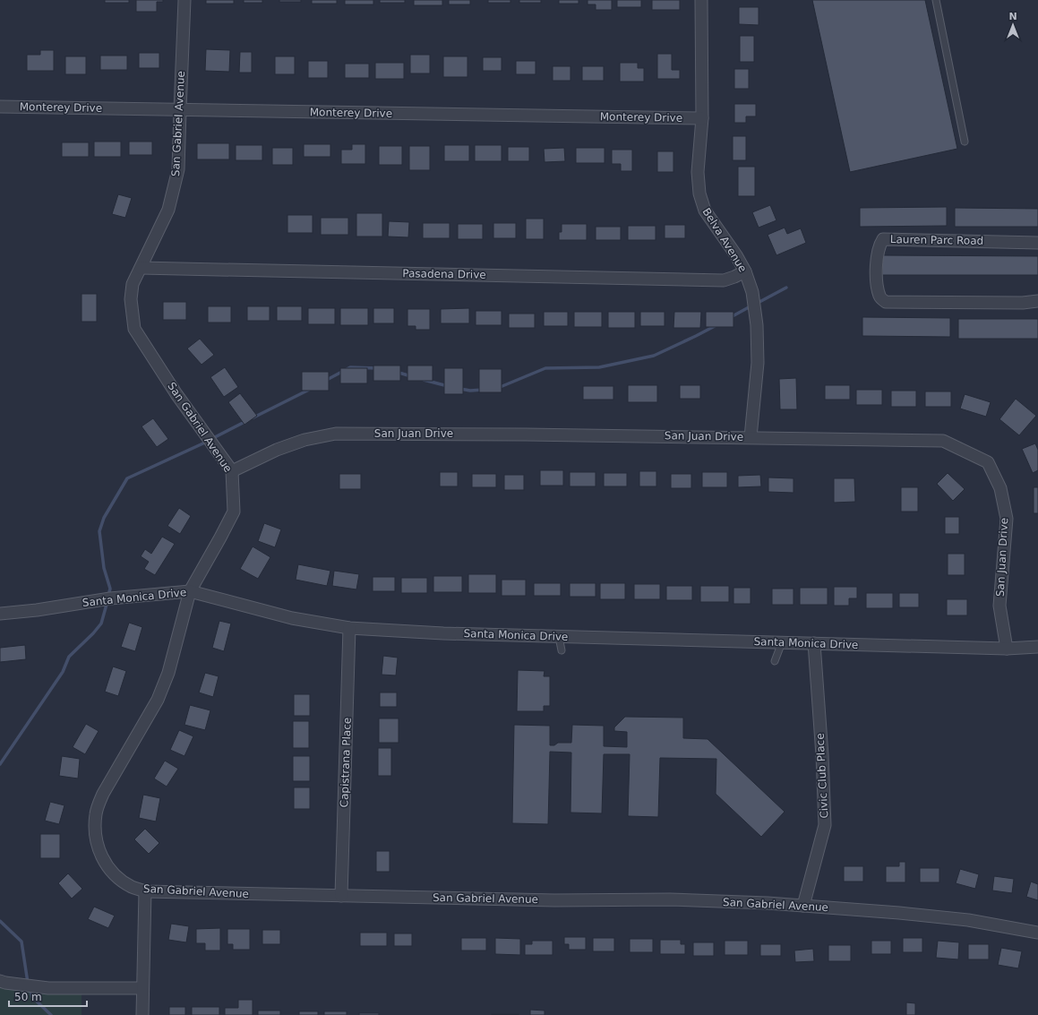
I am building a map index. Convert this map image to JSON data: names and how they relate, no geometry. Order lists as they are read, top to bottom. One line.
{"streets":{"street":["Monterey Drive","San Gabriel Avenue","Belva Avenue","Lauren Parc Road","Pasadena Drive","San Juan Drive","Santa Monica Drive","Capistrana Place","Civic Club Place"]},"crossings":[["Monterey Drive","San Gabriel Avenue"],["Monterey Drive","Belva Avenue"],["San Gabriel Avenue","Pasadena Drive"],["San Gabriel Avenue","San Juan Drive"],["San Gabriel Avenue","Santa Monica Drive"],["San Gabriel Avenue","Capistrana Place"],["San Gabriel Avenue","Civic Club Place"],["Belva Avenue","Pasadena Drive"],["Belva Avenue","San Juan Drive"],["San Juan Drive","Santa Monica Drive"],["Santa Monica Drive","Capistrana Place"],["Santa Monica Drive","Civic Club Place"]],"scale_bar":"50 m","north":"top"}
